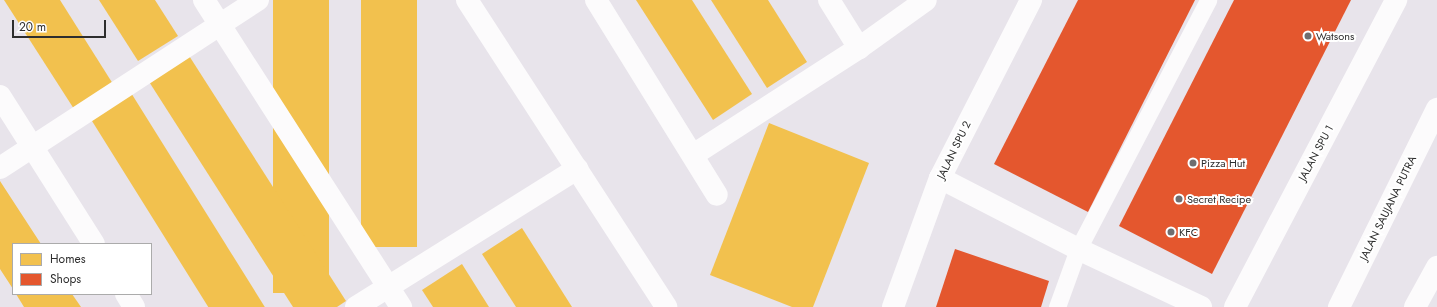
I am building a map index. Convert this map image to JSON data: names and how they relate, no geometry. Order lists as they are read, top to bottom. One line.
{"streets":{"street":["JALAN SPU 2","JALAN SPU 1","JALAN SAUJANA PUTRA"]},"places":["Watsons","Pizza Hut","Secret Recipe","KFC"],"legend":["Homes","Shops"],"scale_bar":"20 m"}
